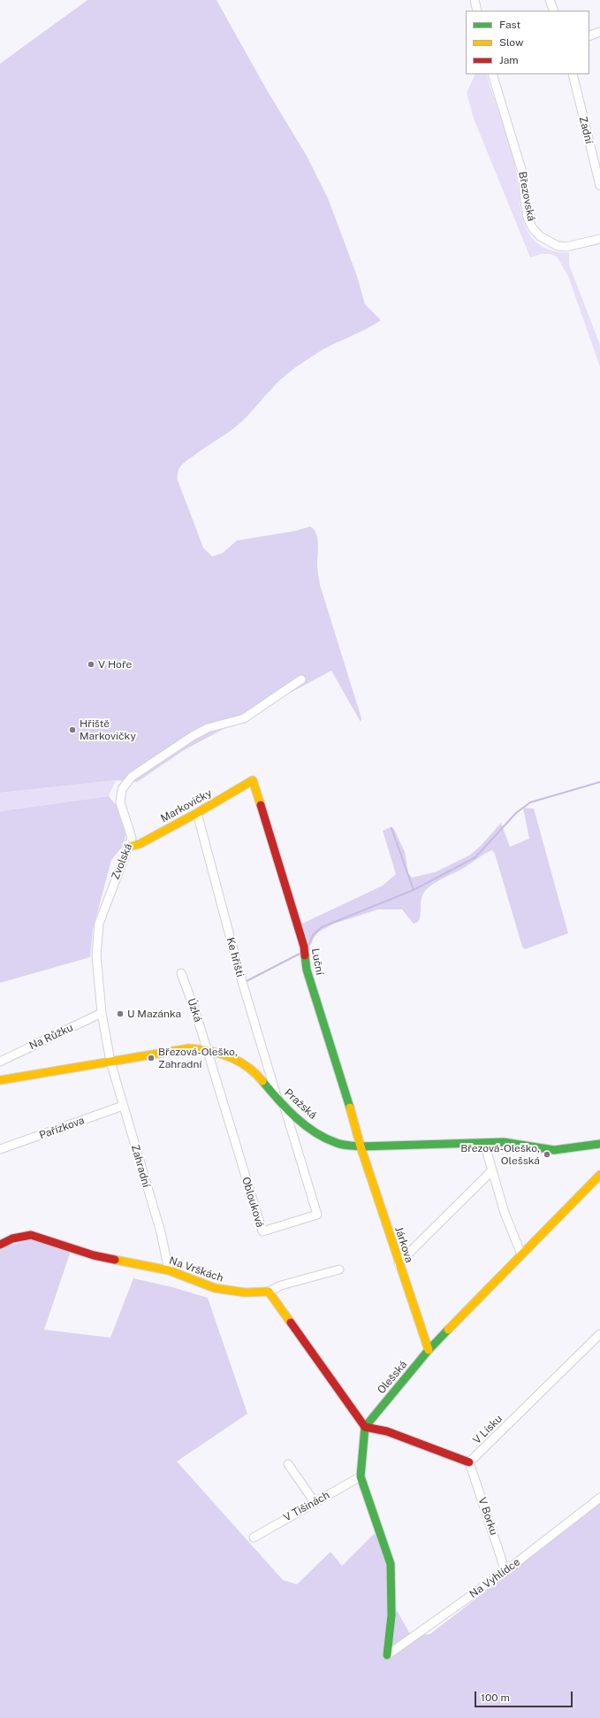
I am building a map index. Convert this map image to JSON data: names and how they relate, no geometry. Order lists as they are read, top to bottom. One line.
{"streets":{"street":["Zadní","Březovská","Markovičky","Zvolská","Ke hřišti","Luční","Úzká","Na Růžku","Pražská","Pařízkova","Zahradní","Oblouková","Járkova","Na Vrškách","Olešská","V Lísku","V Tišinách","V Borku","Na Vyhlídce"]},"crossings":[["Markovičky","Zvolská"],["Markovičky","Ke hřišti"],["Markovičky","Luční"],["Zvolská","Na Růžku"],["Zvolská","Pražská"],["Zvolská","Zahradní"],["Ke hřišti","Pražská"],["Luční","Pražská"],["Luční","Járkova"],["Úzká","Pražská"],["Úzká","Oblouková"],["Pražská","Zahradní"],["Pražská","Oblouková"],["Pražská","Járkova"],["Pařízkova","Zahradní"],["Zahradní","Na Vrškách"],["Járkova","Olešská"],["V Lísku","V Borku"],["V Tišinách","Na Vyhlídce"],["V Borku","Na Vyhlídce"]],"places":["V Hoře","Hřiště Markovičky","U Mazánka","Březová-Oleško, Zahradní","Březová-Oleško, Olešská"],"legend":["Fast","Slow","Jam"],"scale_bar":"100 m"}
